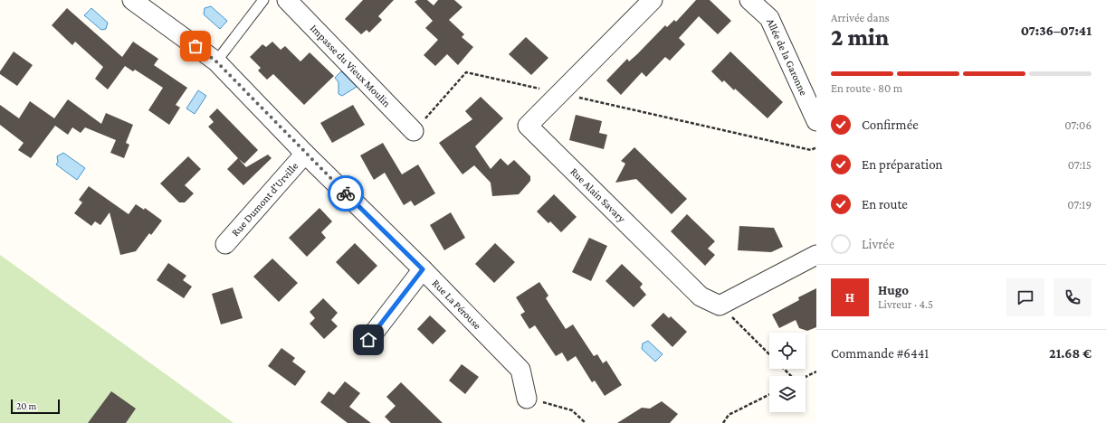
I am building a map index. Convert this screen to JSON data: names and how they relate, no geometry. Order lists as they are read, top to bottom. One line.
{"streets":{"street":["Allée de la Garonne","Impasse du Vieux Moulin","Rue Alain Savary","Rue Dumont d'Urville","Rue La Pérouse"]},"crossings":[["Rue Dumont d'Urville","Rue La Pérouse"]],"scale_bar":"20 m","page":{"heading":["2 min","Arrivée dans","07:36–07:41"],"panel":["Hugo","Livreur · 4.5","Commande #6441","21.68 €"],"bar":"En route · 80 m","list":[["Confirmée","07:06"],["En préparation","07:15"],["En route","07:19"],"Livrée"],"round":"H","scale":"20 m"}}
